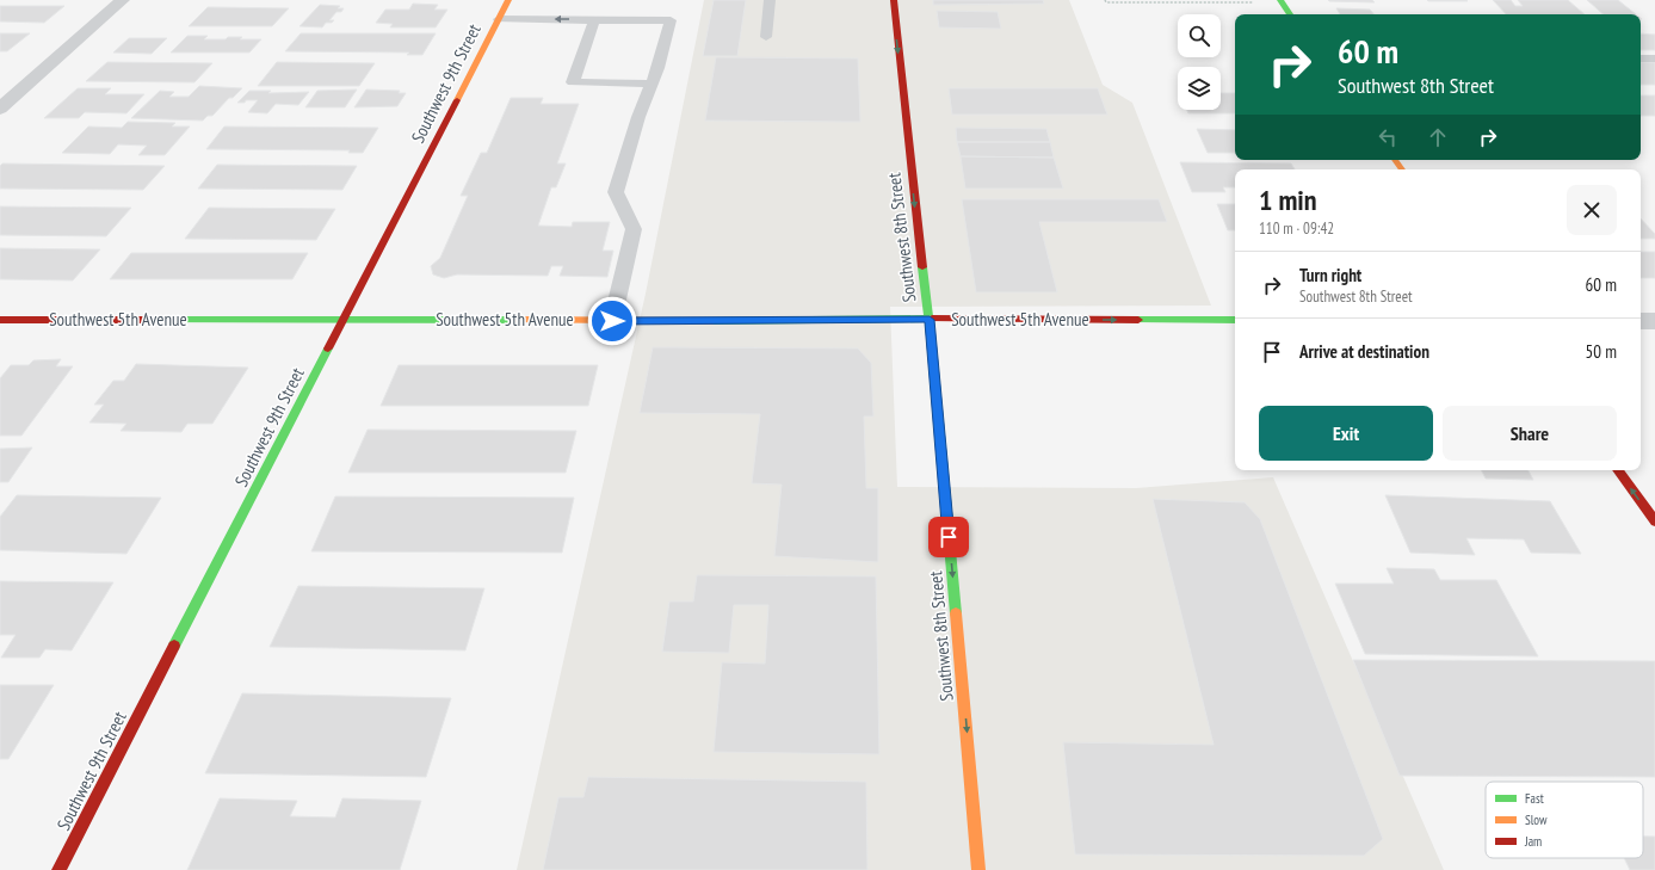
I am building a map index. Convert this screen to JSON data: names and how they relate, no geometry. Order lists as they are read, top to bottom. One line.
{"streets":{"street":["Southwest 9th Street","Southwest 8th Street","Southwest 5th Avenue"]},"crossings":[["Southwest 9th Street","Southwest 5th Avenue"],["Southwest 8th Street","Southwest 5th Avenue"]],"one_way":["Southwest 8th Street"],"legend":["Fast","Slow","Jam"],"page":{"turn":["60 m","Southwest 8th Street"],"heading":["1 min","110 m · 09:42"],"list":[{"name":"Turn right","note":"Southwest 8th Street","value":"60 m"},{"name":"Arrive at destination","value":"50 m"}],"buttons":["Exit","Share"]}}
